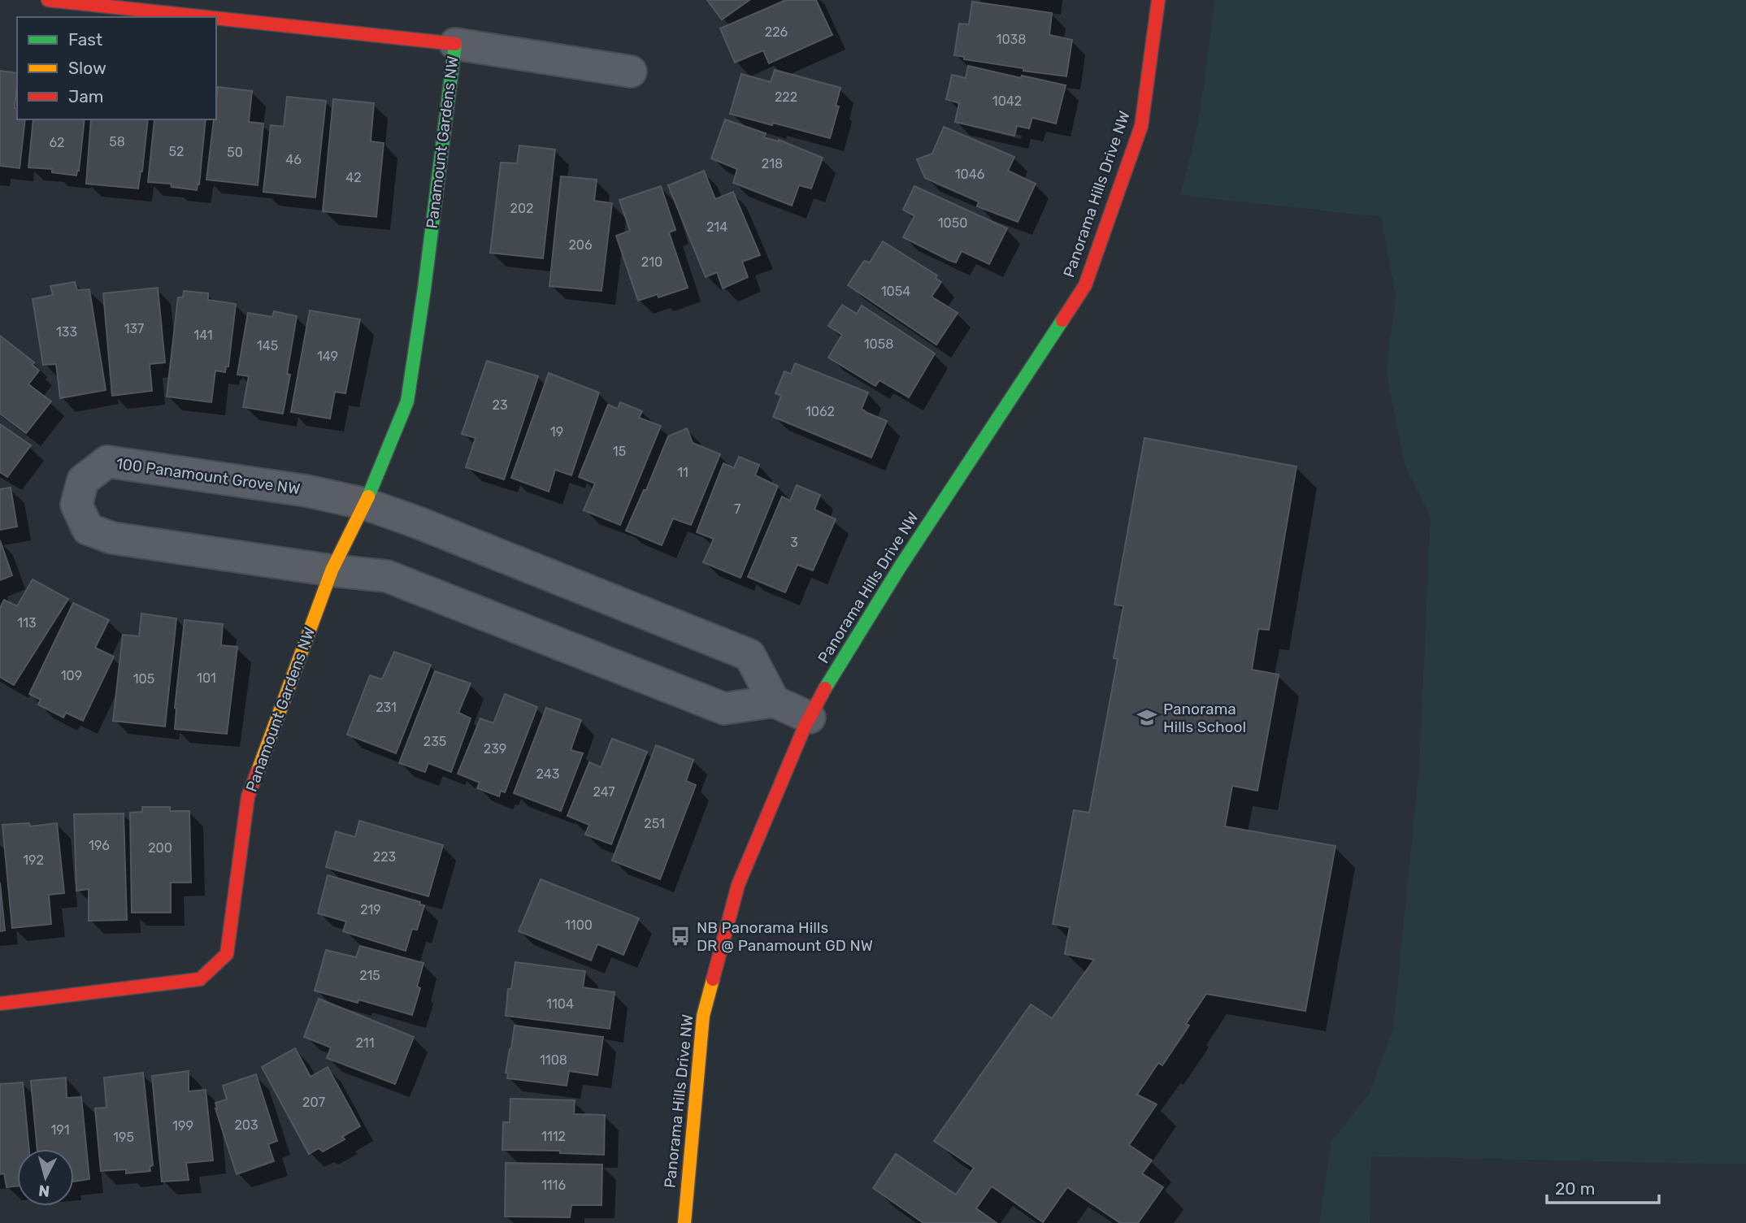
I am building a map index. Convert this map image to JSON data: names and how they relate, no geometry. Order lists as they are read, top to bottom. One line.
{"streets":{"street":["Panamount Gardens NW","Panorama Hills Drive NW","100 Panamount Grove NW"]},"crossings":[["Panamount Gardens NW","100 Panamount Grove NW"]],"places":{"school or university":["Panorama Hills School"],"bus stop":["NB Panorama Hills DR @ Panamount GD NW"]},"house_numbers":["226","1038","222","1042","58","62","52","50","46","218","1046","42","202","1050","214","206","210","1054","137","133","141","1058","145","149","23","1062","19","15","11","7","3","113","109","101","105","231","235","239","243","247","251","196","200","223","192","219","1100","215","1104","211","1108","207","203","199","191","1112","195","1116"],"legend":["Fast","Slow","Jam"],"scale_bar":"20 m","north":"bottom"}
